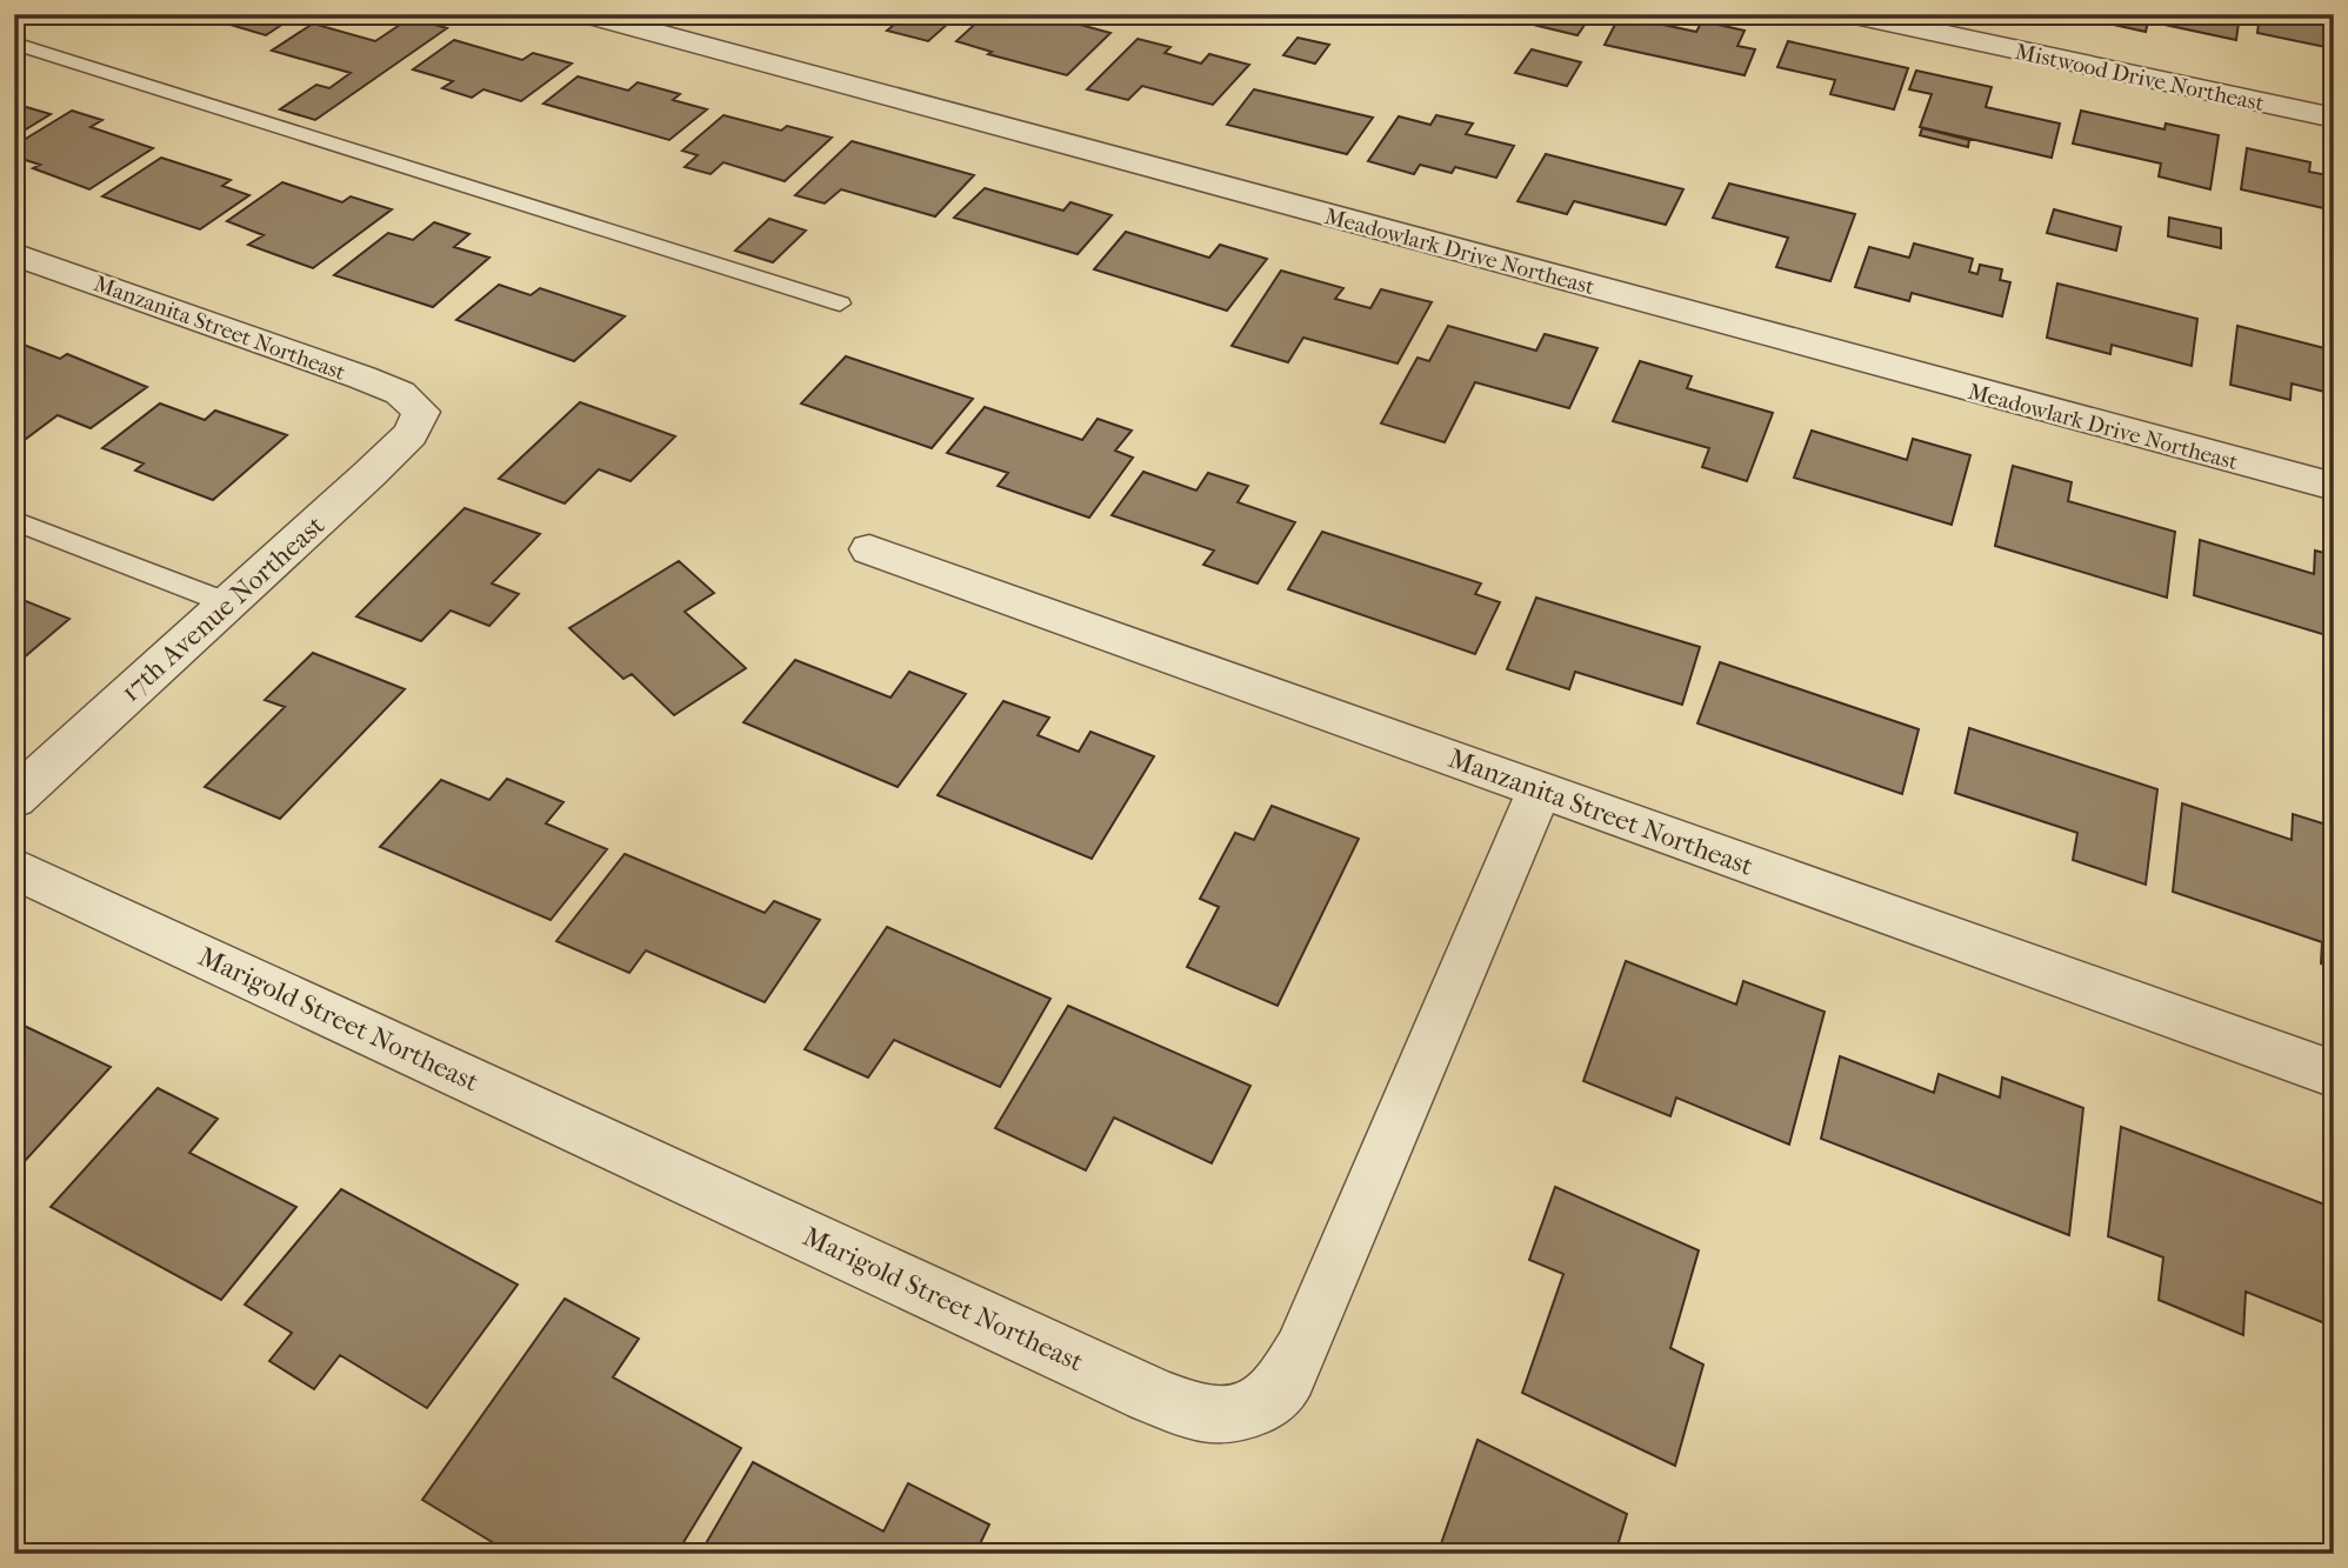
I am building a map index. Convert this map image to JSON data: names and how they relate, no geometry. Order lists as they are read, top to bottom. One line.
{"streets":{"street":["Mistwood Drive Northeast","Meadowlark Drive Northeast","Manzanita Street Northeast","17th Avenue Northeast","Marigold Street Northeast"]},"crossings":[["Manzanita Street Northeast","17th Avenue Northeast"],["Manzanita Street Northeast","Marigold Street Northeast"]]}
